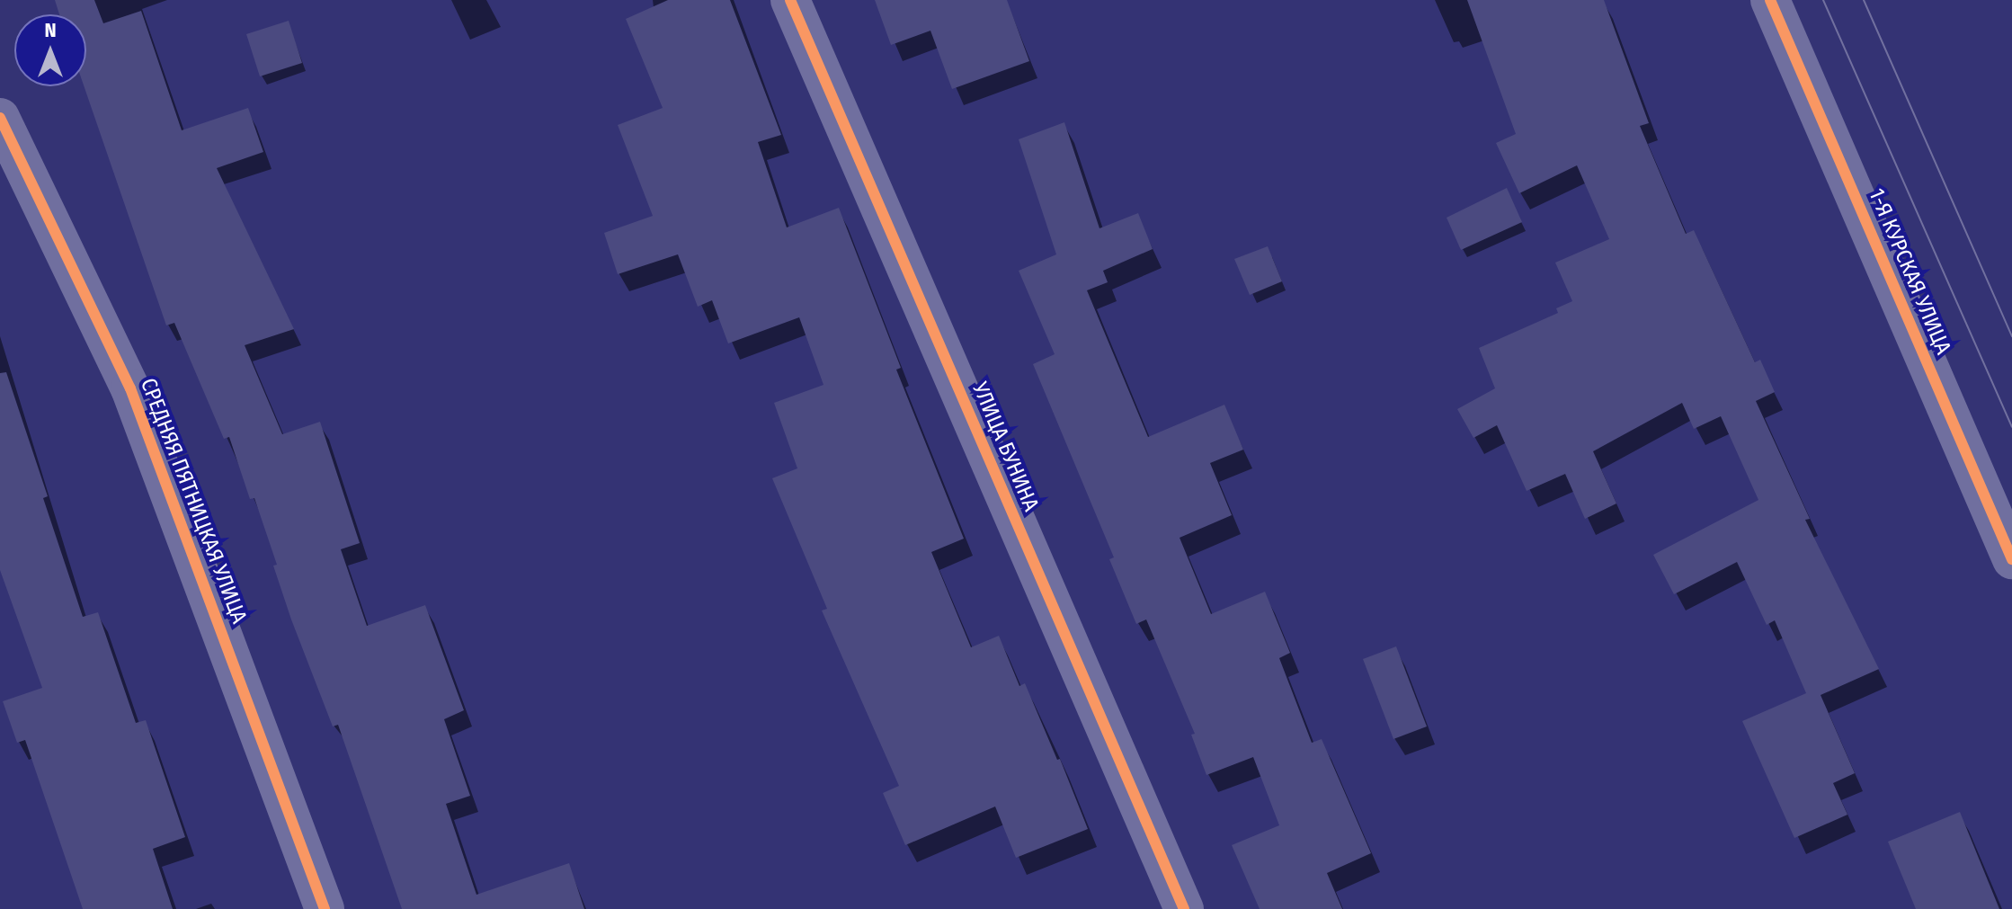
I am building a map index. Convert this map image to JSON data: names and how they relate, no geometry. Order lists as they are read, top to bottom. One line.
{"streets":{"street":["1-Я КУРСКАЯ УЛИЦА","УЛИЦА БУНИНА","СРЕДНЯЯ ПЯТНИЦКАЯ УЛИЦА"]},"north":"top"}
